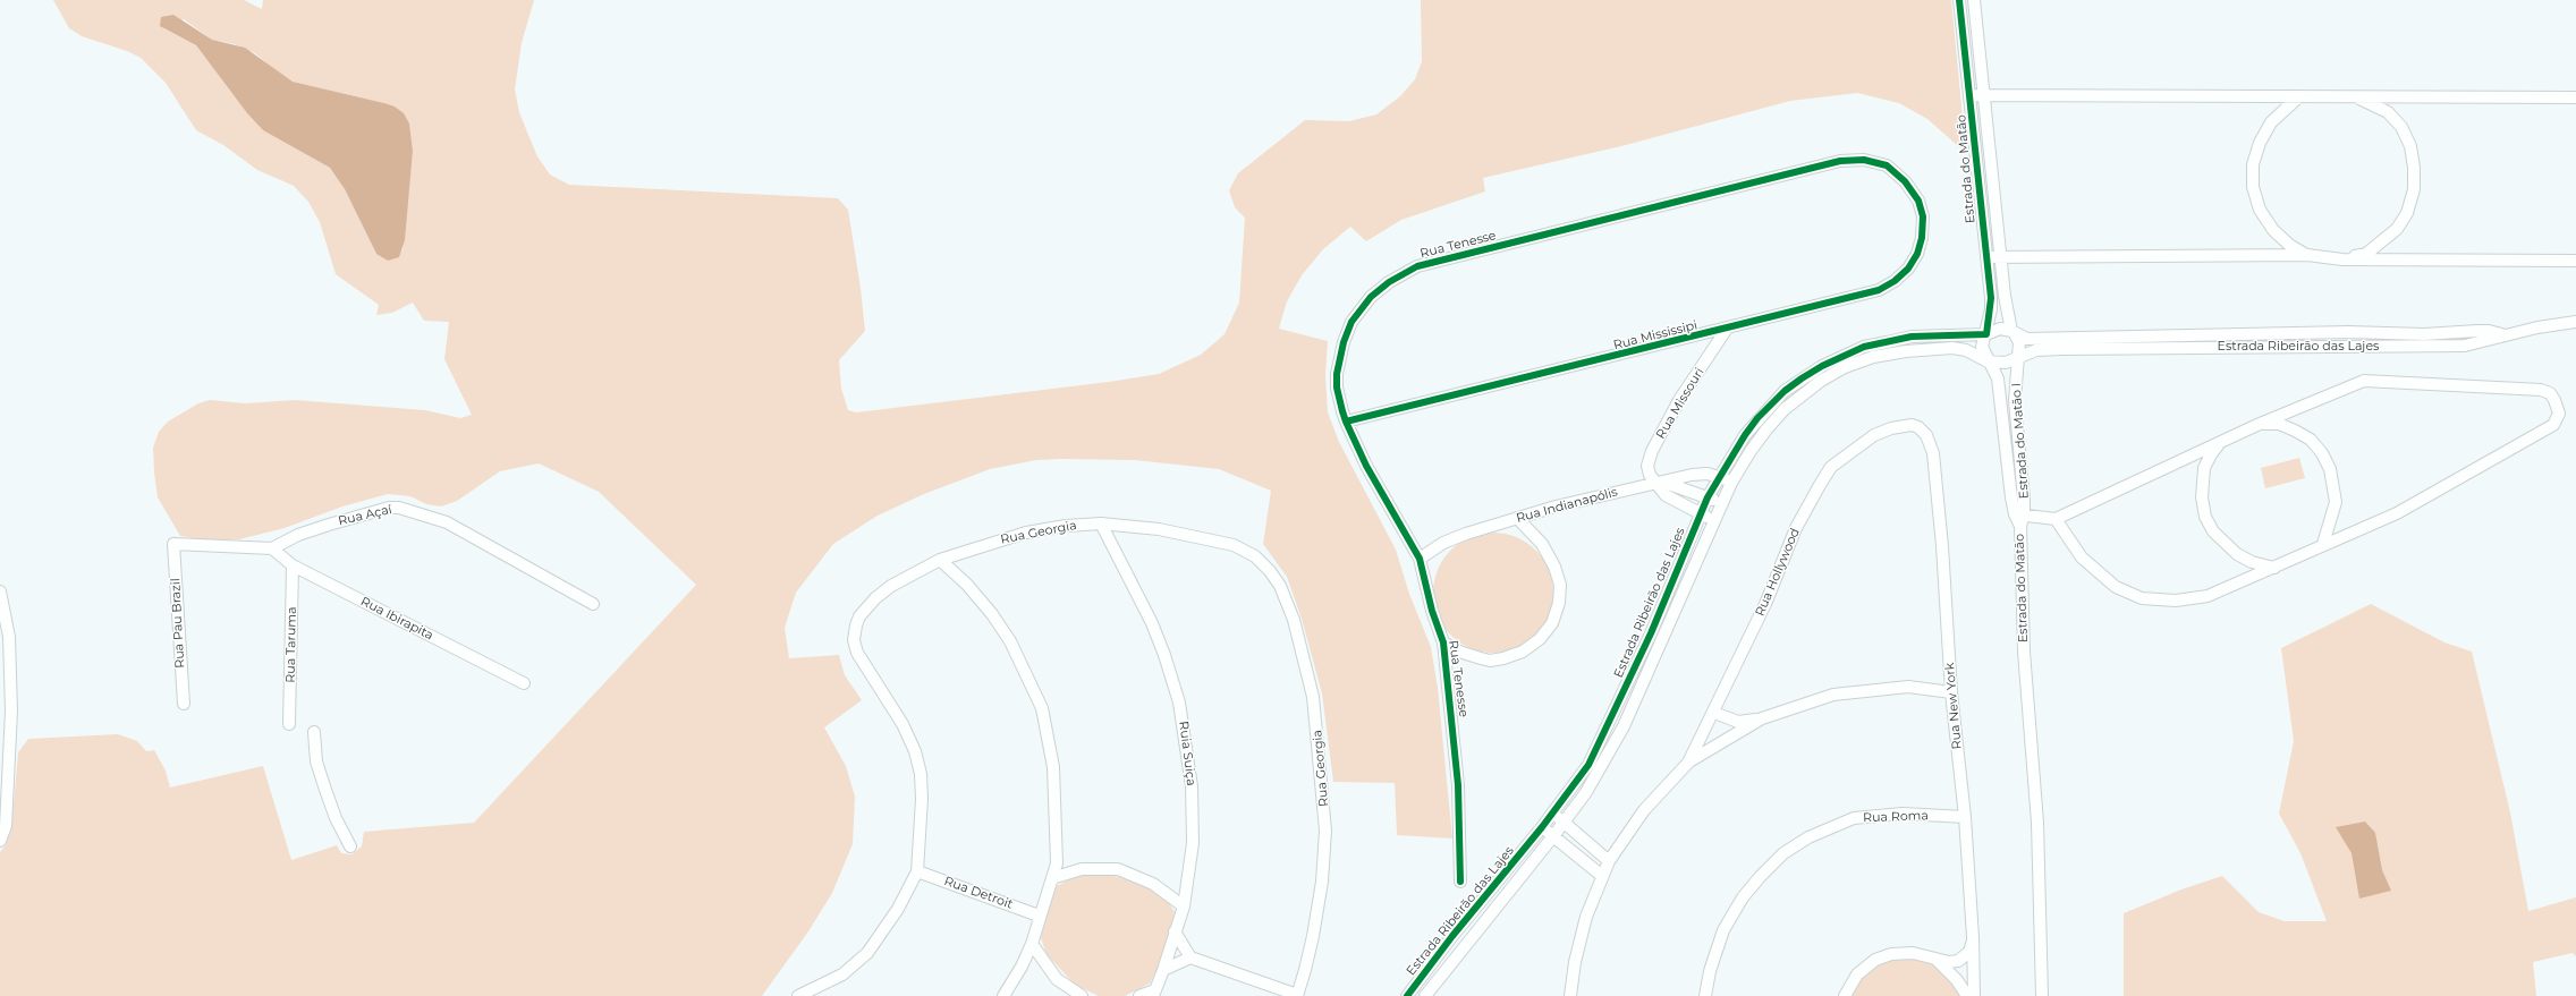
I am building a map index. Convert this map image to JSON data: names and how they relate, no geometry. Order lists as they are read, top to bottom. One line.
{"streets":{"street":["Estrada do Matão","Rua Tenesse","Rua Mississipi","Estrada Ribeirão das Lajes","Rua Missouri","Estrada do Matão I","Rua Indianapólis","Rua Açaí","Rua Georgia","Rua Hollywood","Rua Ibirapita","Rua Pau Brazil","Rua Taruma","Rua New York","Ruia Suiça","Rua Roma","Rua Detroit"]},"crossings":[["Estrada do Matão","Estrada Ribeirão das Lajes"],["Estrada do Matão","Estrada do Matão I"],["Rua Tenesse","Rua Mississipi"],["Rua Tenesse","Rua Indianapólis"],["Rua Mississipi","Rua Missouri"],["Estrada Ribeirão das Lajes","Estrada do Matão I"],["Estrada Ribeirão das Lajes","Rua Indianapólis"],["Rua Missouri","Rua Indianapólis"],["Rua Açaí","Rua Ibirapita"],["Rua Açaí","Rua Pau Brazil"],["Rua Georgia","Ruia Suiça"],["Rua Georgia","Rua Detroit"],["Rua Hollywood","Rua New York"],["Rua Ibirapita","Rua Pau Brazil"],["Rua Ibirapita","Rua Taruma"],["Rua New York","Rua Roma"]]}
